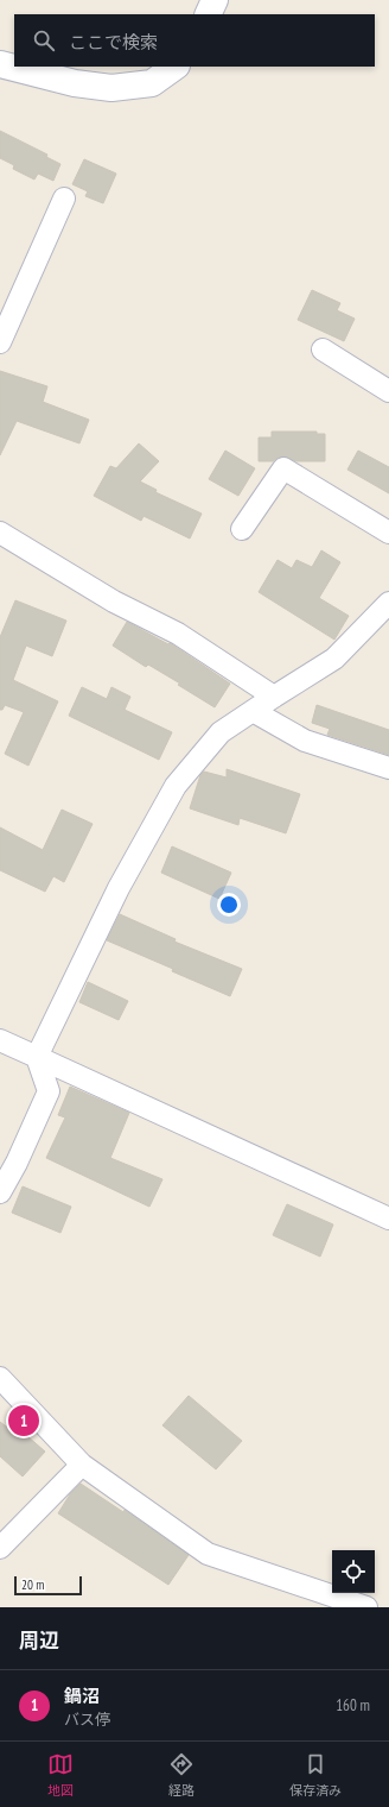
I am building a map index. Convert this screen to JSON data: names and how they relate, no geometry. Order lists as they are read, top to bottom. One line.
{"scale_bar":"20 m","page":{"search":"ここで検索","pins":"1","scale":"20 m","heading":"周辺","list":[{"mark":"1","name":"鍋沼","note":"バス停","value":"160 m"}],"nav":["地図","経路","保存済み"]}}
